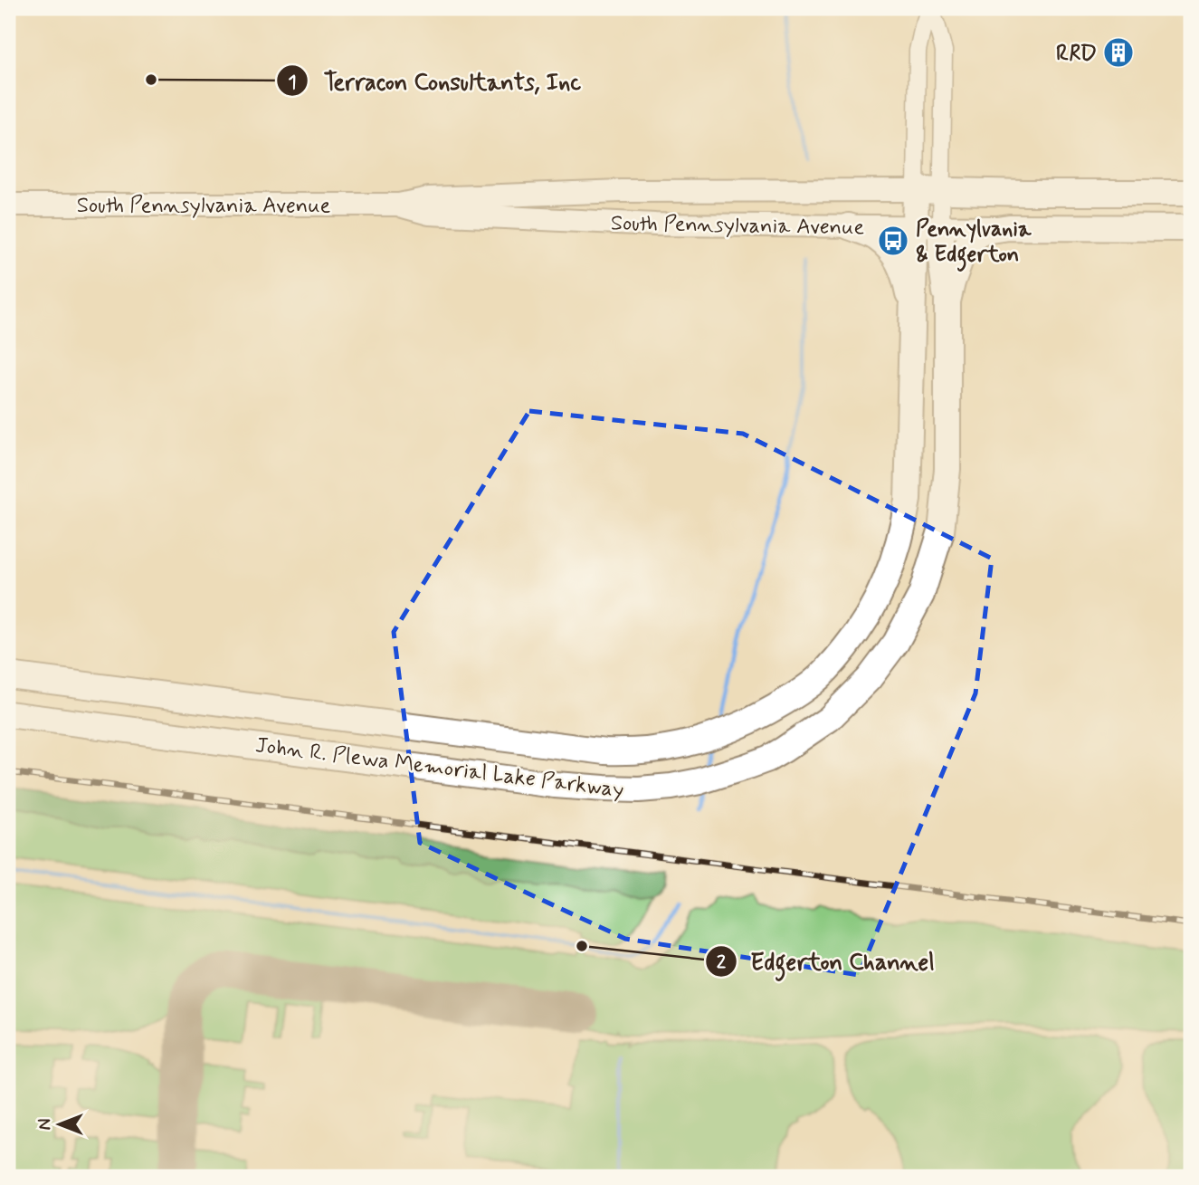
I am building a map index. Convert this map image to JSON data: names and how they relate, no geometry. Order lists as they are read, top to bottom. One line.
{"streets":{"main road":["South Pennsylvania Avenue","John R. Plewa Memorial Lake Parkway"]},"crossings":[["South Pennsylvania Avenue","John R. Plewa Memorial Lake Parkway"]],"places":{"building":["RRD"],"other":["Terracon Consultants, Inc","Edgerton Channel"],"bus stop":["Pennylvania & Edgerton"]},"north":"left"}
